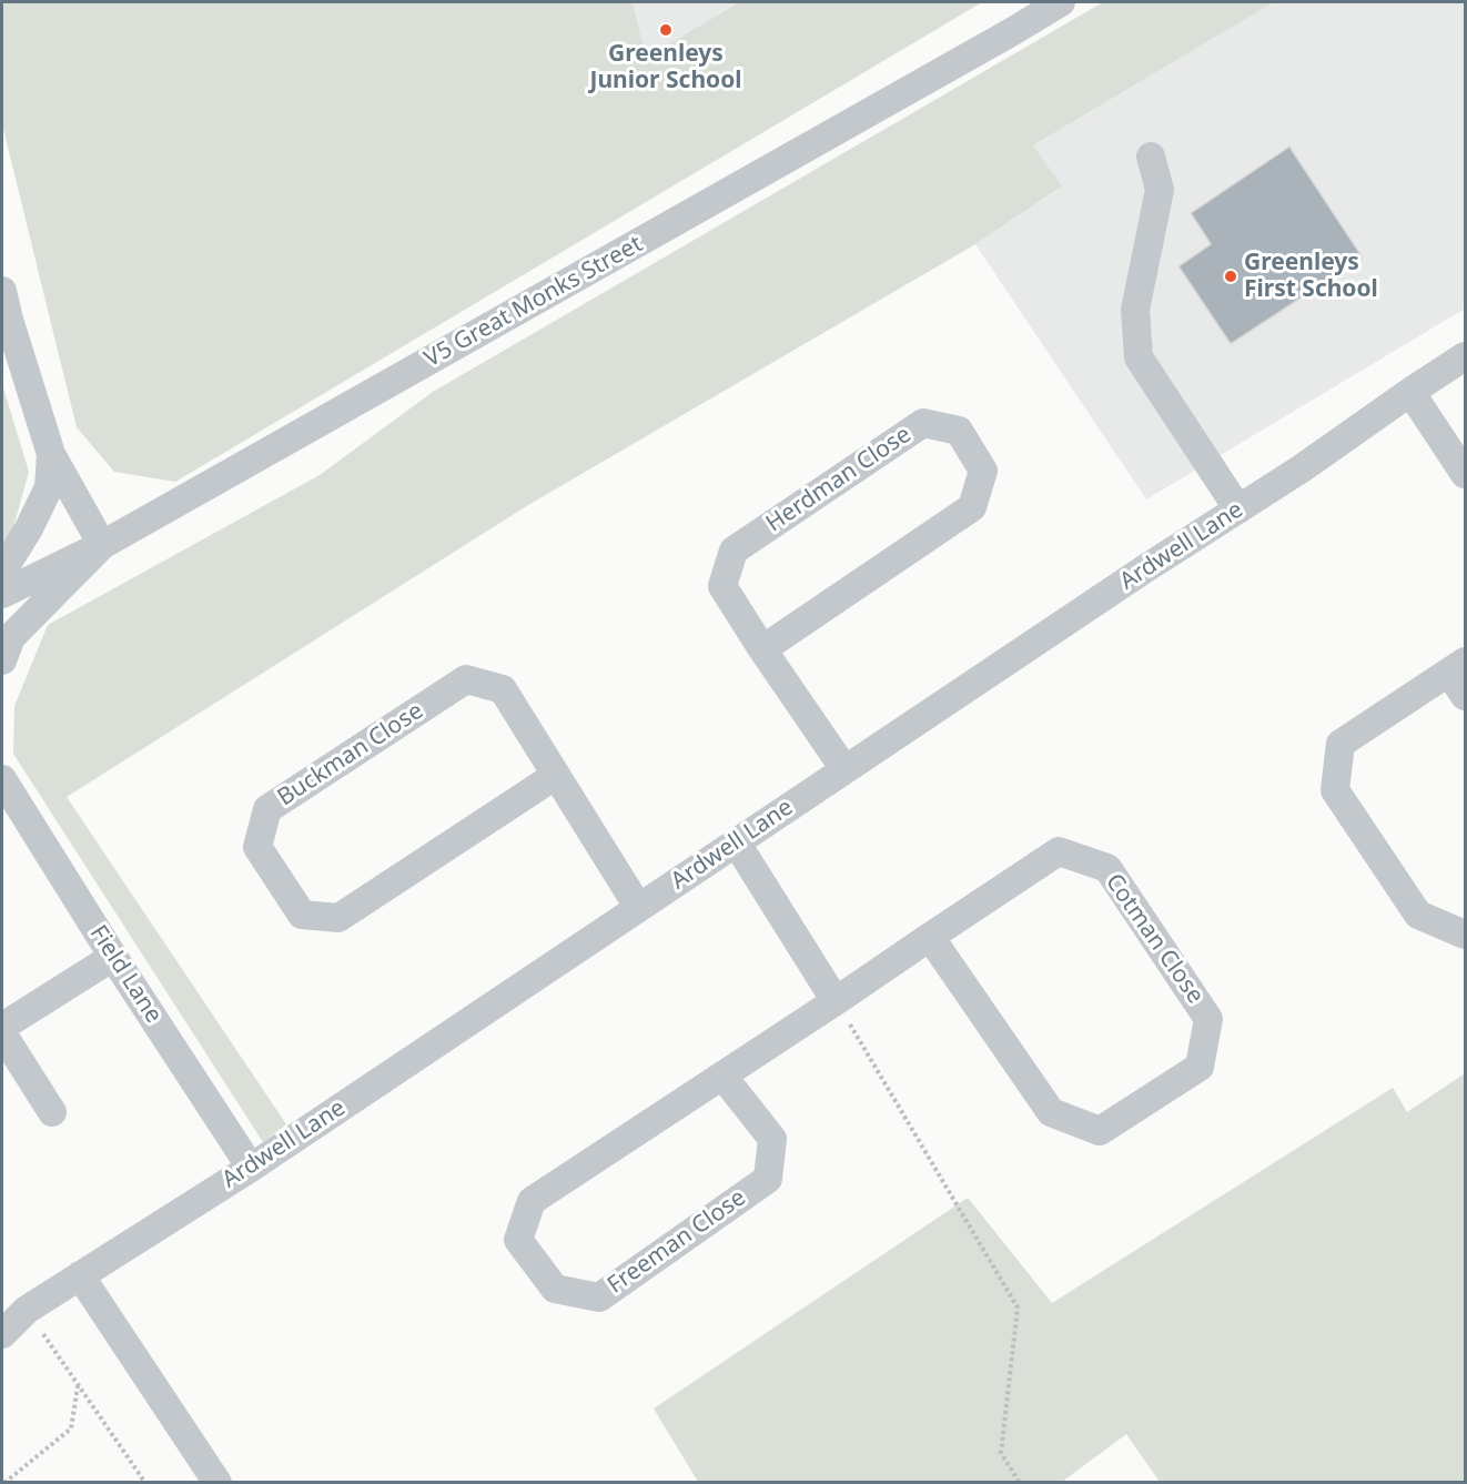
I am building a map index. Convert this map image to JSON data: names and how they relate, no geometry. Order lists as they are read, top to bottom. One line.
{"streets":{"street":["V5 Great Monks Street","Herdman Close","Ardwell Lane","Buckman Close","Cotman Close","Field Lane","Freeman Close"]},"crossings":[["Herdman Close","Ardwell Lane"],["Ardwell Lane","Buckman Close"],["Ardwell Lane","Field Lane"],["Cotman Close","Freeman Close"]],"places":["Greenleys Junior School","Greenleys First School"]}
